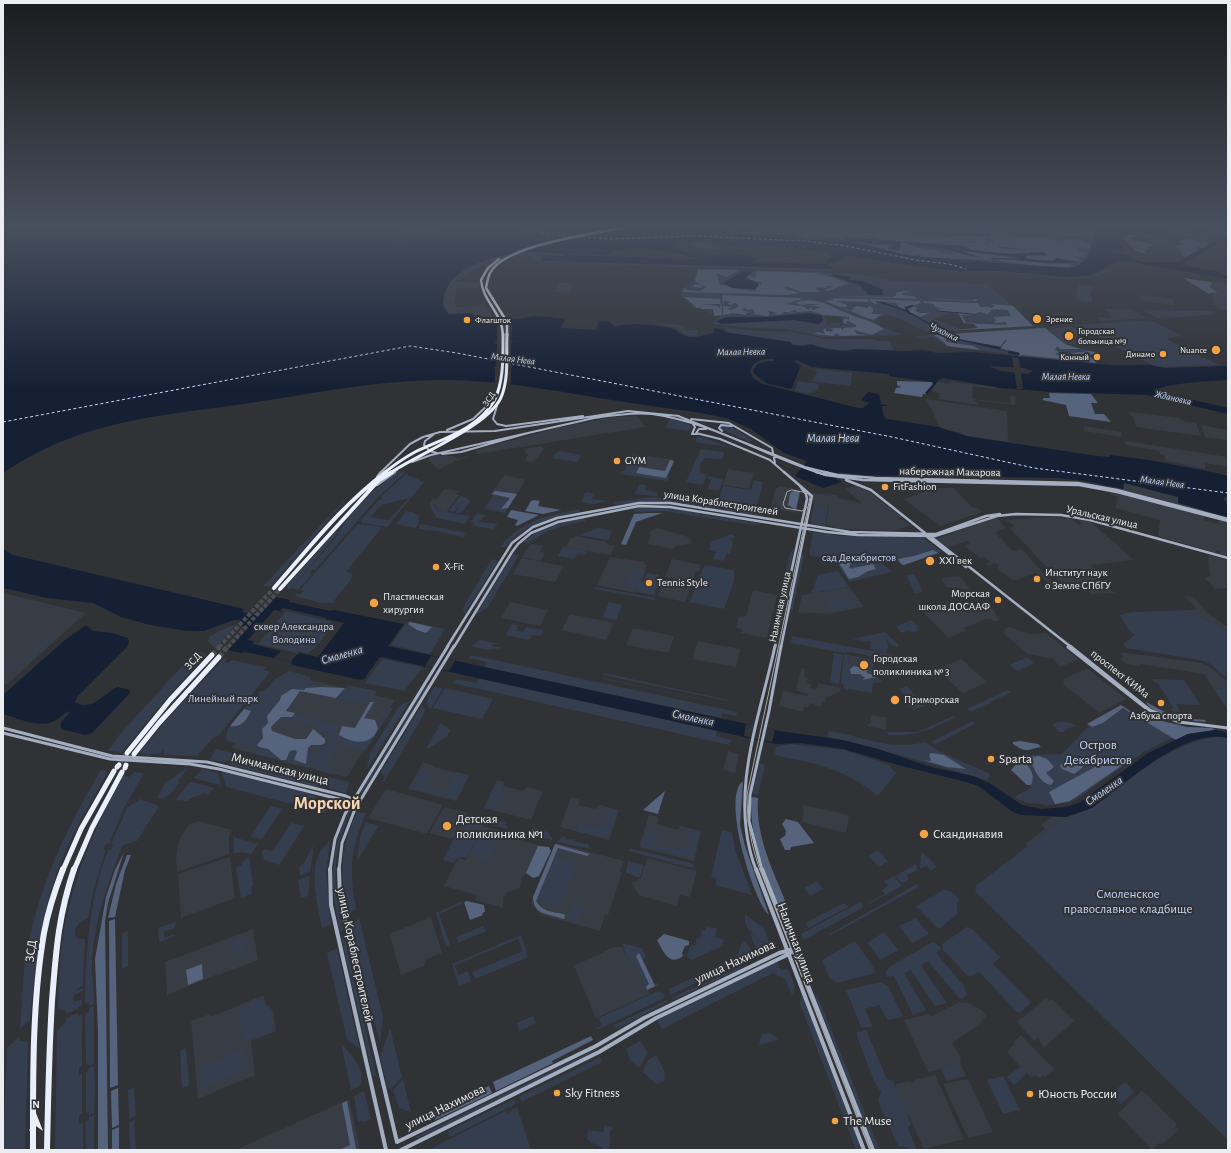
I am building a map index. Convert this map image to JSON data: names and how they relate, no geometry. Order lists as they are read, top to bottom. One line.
{"streets":{"highway":["ЗСД"],"main road":["набережная Макарова","улица Кораблестроителей","Уральская улица","Наличная улица","проспект КИМа","Мичманская улица","улица Нахимова"]},"crossings":[["набережная Макарова","Наличная улица"],["набережная Макарова","проспект КИМа"],["улица Кораблестроителей","Уральская улица"],["улица Кораблестроителей","Наличная улица"],["улица Кораблестроителей","Мичманская улица"],["улица Кораблестроителей","улица Нахимова"],["Уральская улица","Наличная улица"],["Уральская улица","проспект КИМа"],["Наличная улица","улица Нахимова"]],"districts":["Морской"],"water":["Чухонка","Малая Невка","Малая Нева","Ждановка","Смоленка"],"parks":["сад Декабристов","сквер Александра Володина","Линейный парк","Остров Декабристов","Смоленское православное кладбище"],"places":["Зрение","Флагшток","Городская больница №9","Nuance","Динамо","Конный","GYM","FitFashion","XXI век","X-Fit","Институт наук о Земле СПбГУ","Tennis Style","Морская школа ДОСААФ","Пластическая хирургия","Городская поликлиника № 3","Приморская","Азбука спорта","Sparta","Детская поликлиника №1","Скандинавия","Sky Fitness","Юность России","The Muse"],"north":"top"}
